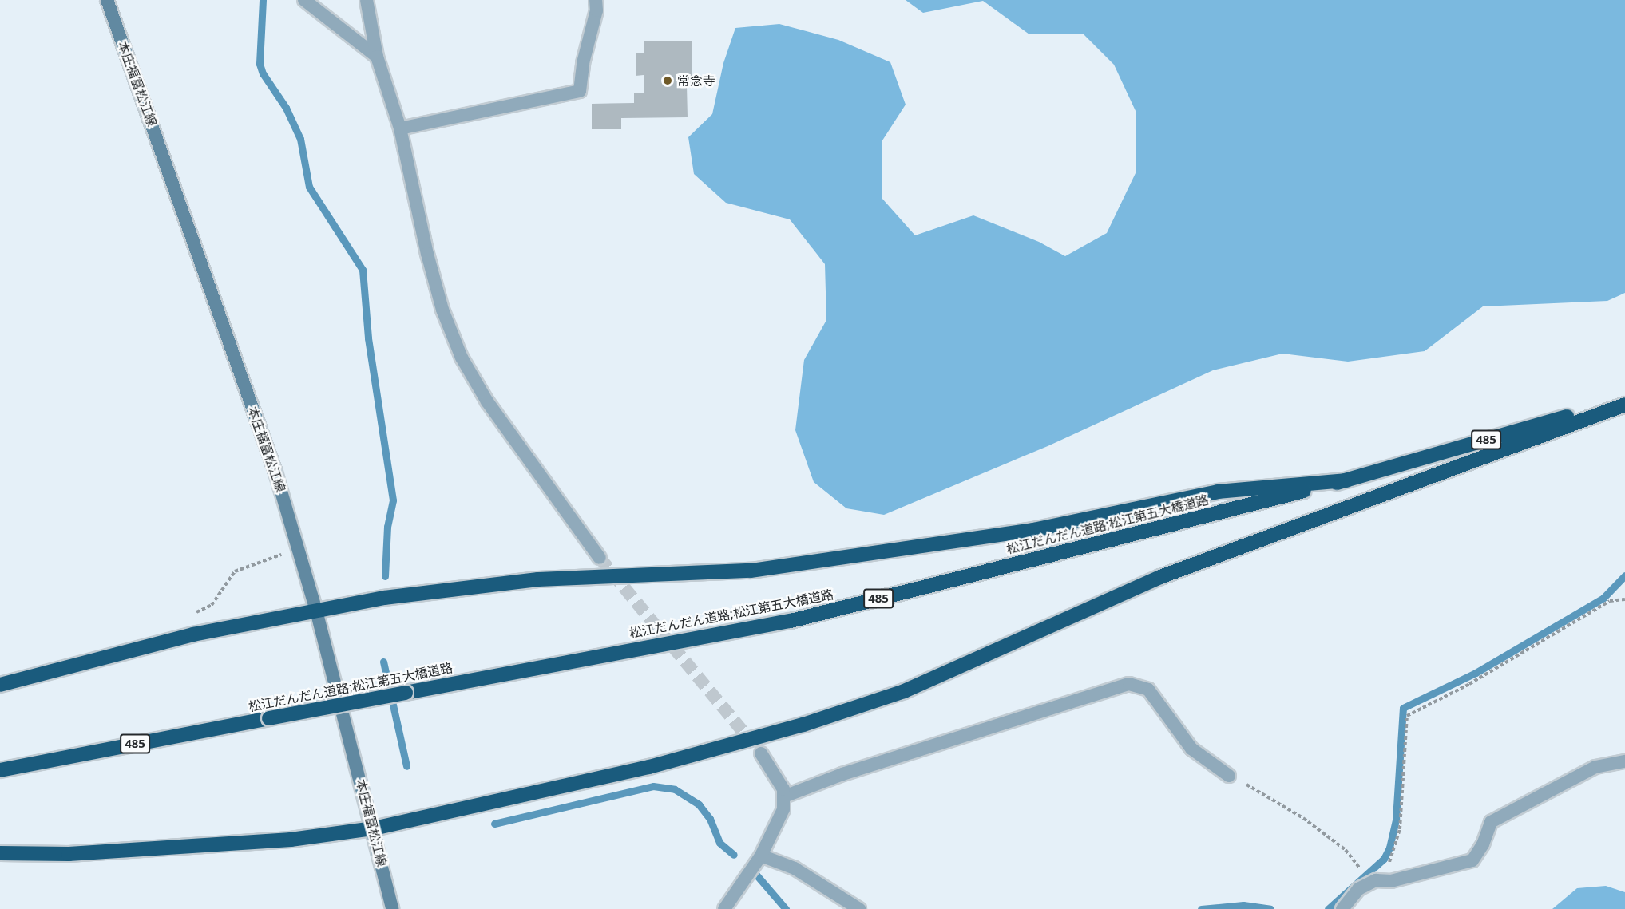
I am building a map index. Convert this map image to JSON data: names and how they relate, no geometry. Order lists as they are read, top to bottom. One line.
{"streets":{"highway":["485","松江だんだん道路;松江第五大橋道路"],"main road":["本庄福富松江線"]},"places":["常念寺"]}
